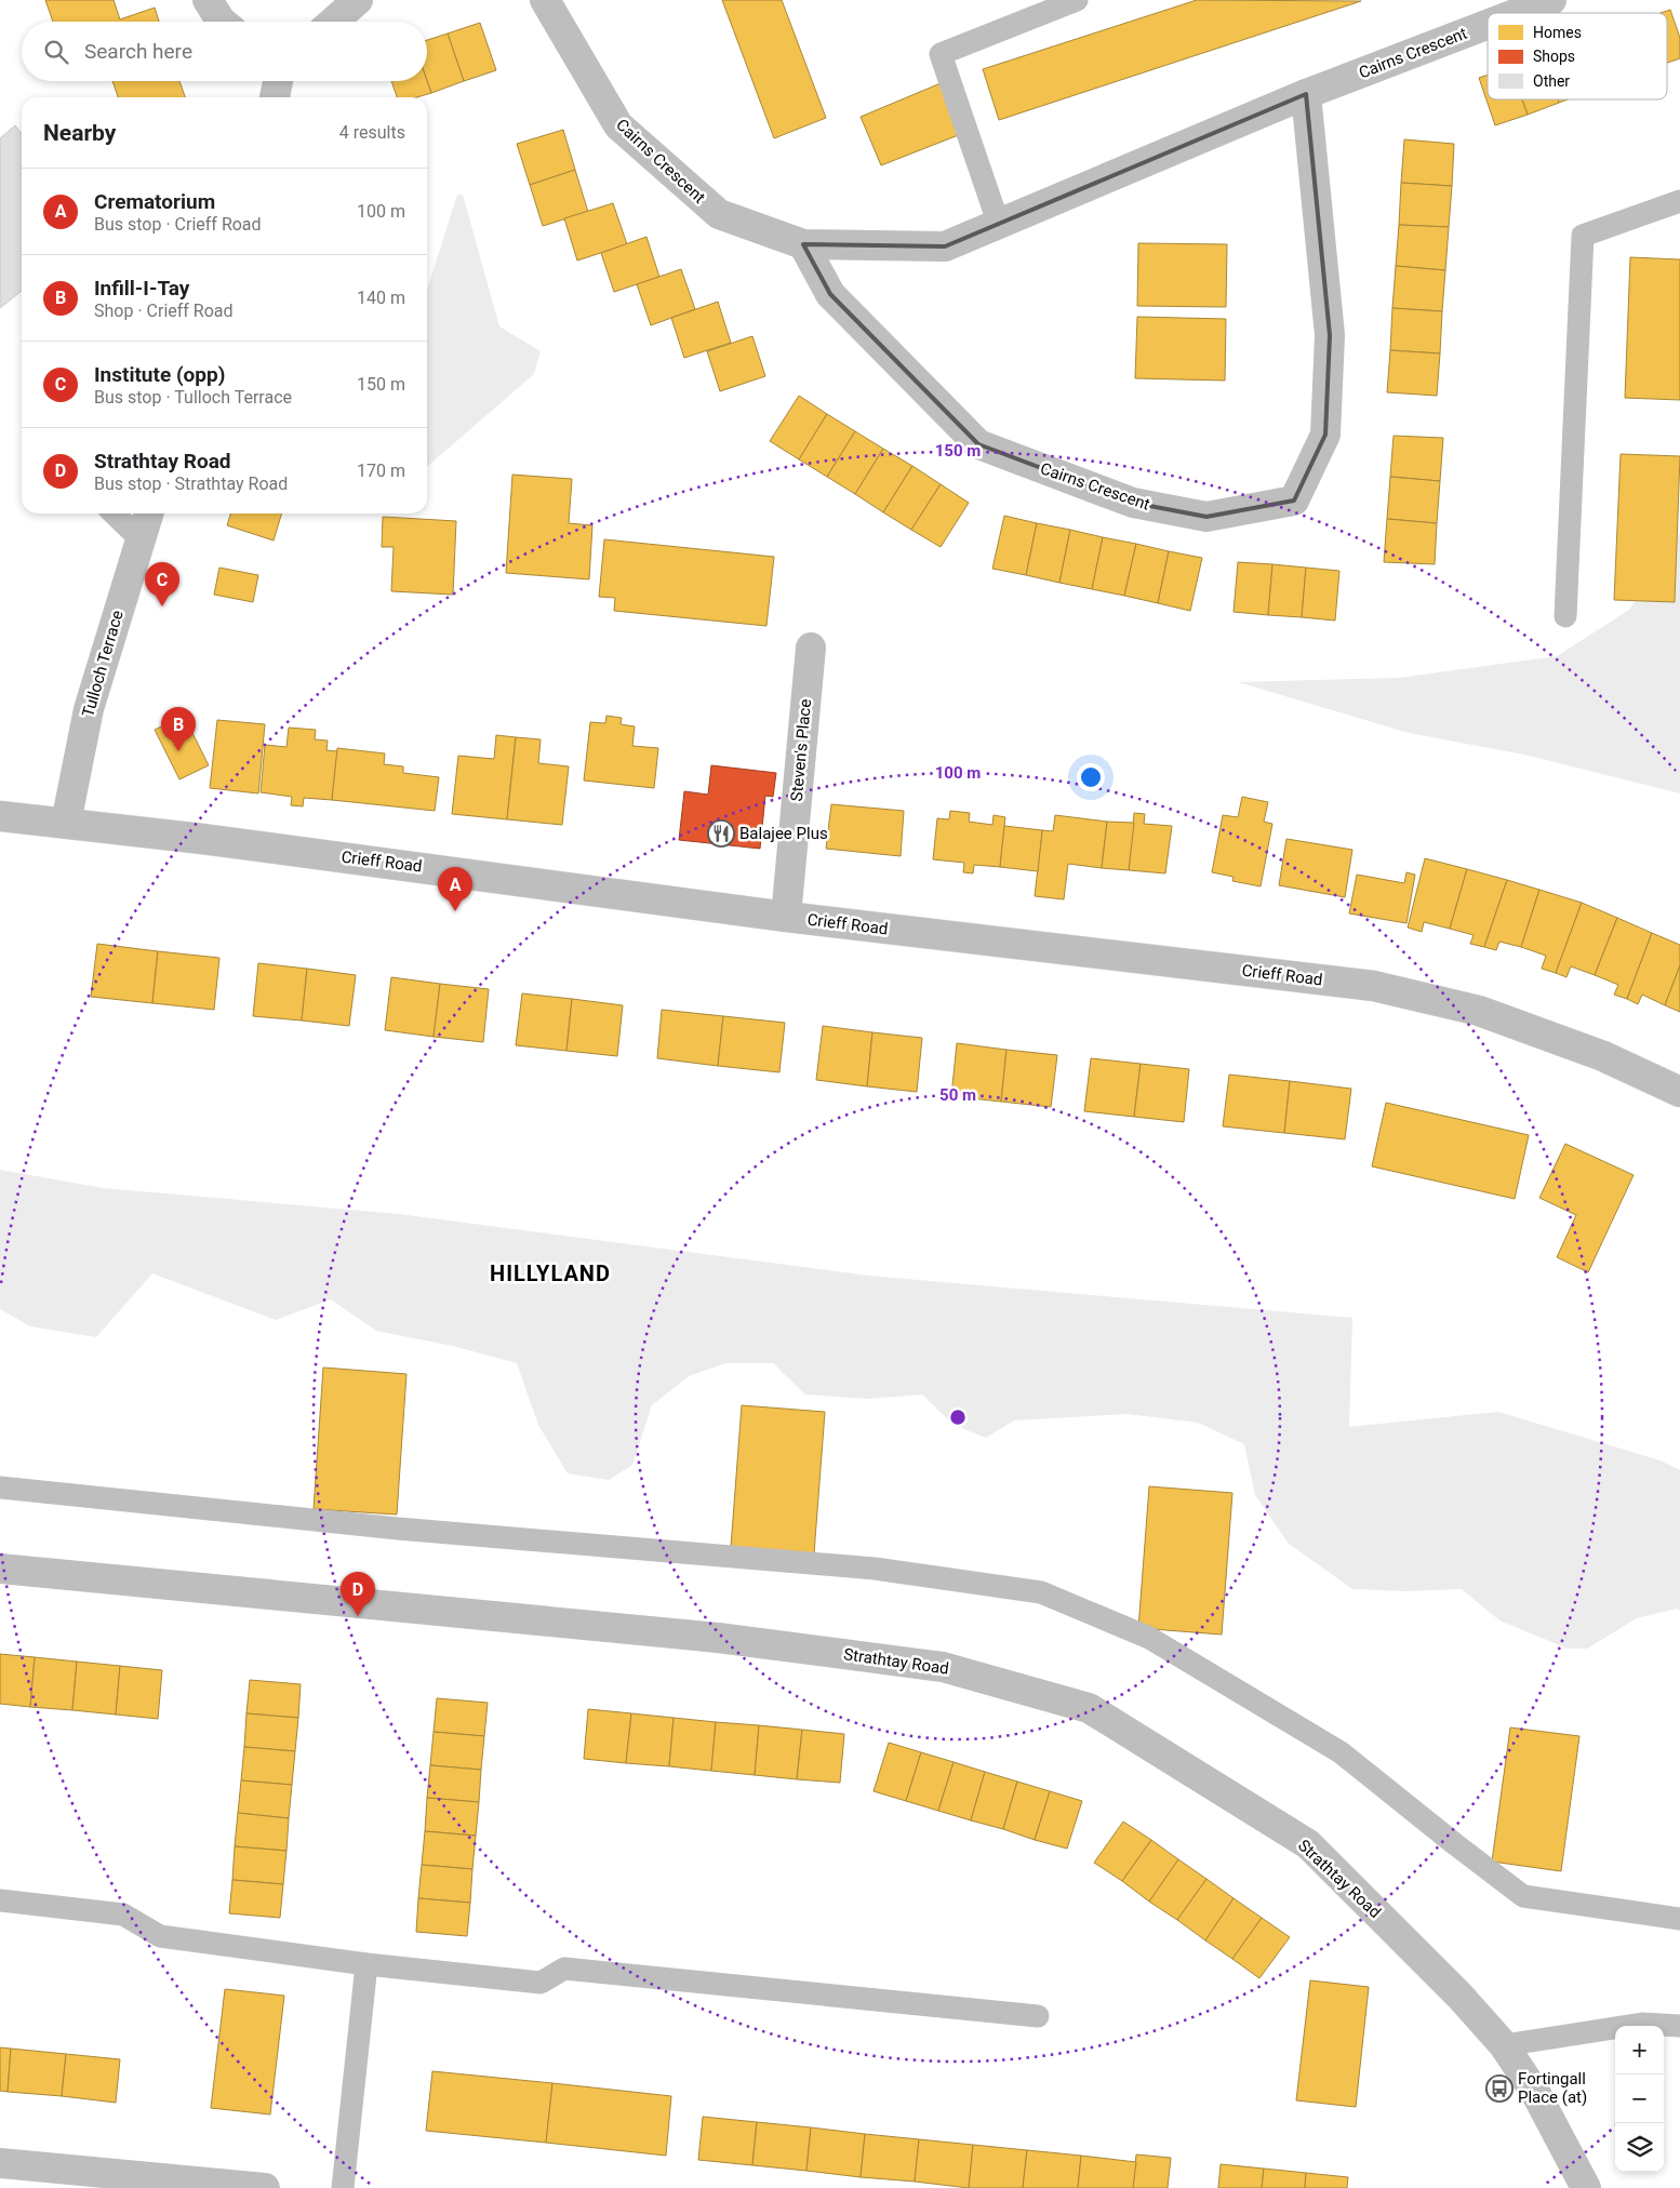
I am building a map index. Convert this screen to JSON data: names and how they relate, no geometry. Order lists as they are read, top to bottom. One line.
{"streets":{"street":["Cairns Crescent","Tulloch Terrace","Steven's Place","Crieff Road","Strathtay Road"]},"crossings":[["Tulloch Terrace","Crieff Road"],["Steven's Place","Crieff Road"]],"districts":["HILLYLAND"],"places":{"restaurant":["Balajee Plus"],"bus stop":["Fortingall Place (at)"]},"legend":["Homes","Shops","Other"],"page":{"search":"Search here","heading":["Nearby","4 results"],"list":[{"mark":"A","name":"Crematorium","note":"Bus stop · Crieff Road","value":"100 m"},{"mark":"B","name":"Infill-I-Tay","note":"Shop · Crieff Road","value":"140 m"},{"mark":"C","name":"Institute (opp)","note":"Bus stop · Tulloch Terrace","value":"150 m"},{"mark":"D","name":"Strathtay Road","note":"Bus stop · Strathtay Road","value":"170 m"}],"pins":["C","B","A","D"],"map_buttons":["+","−"]},"rings":["150 m","100 m","50 m"]}
